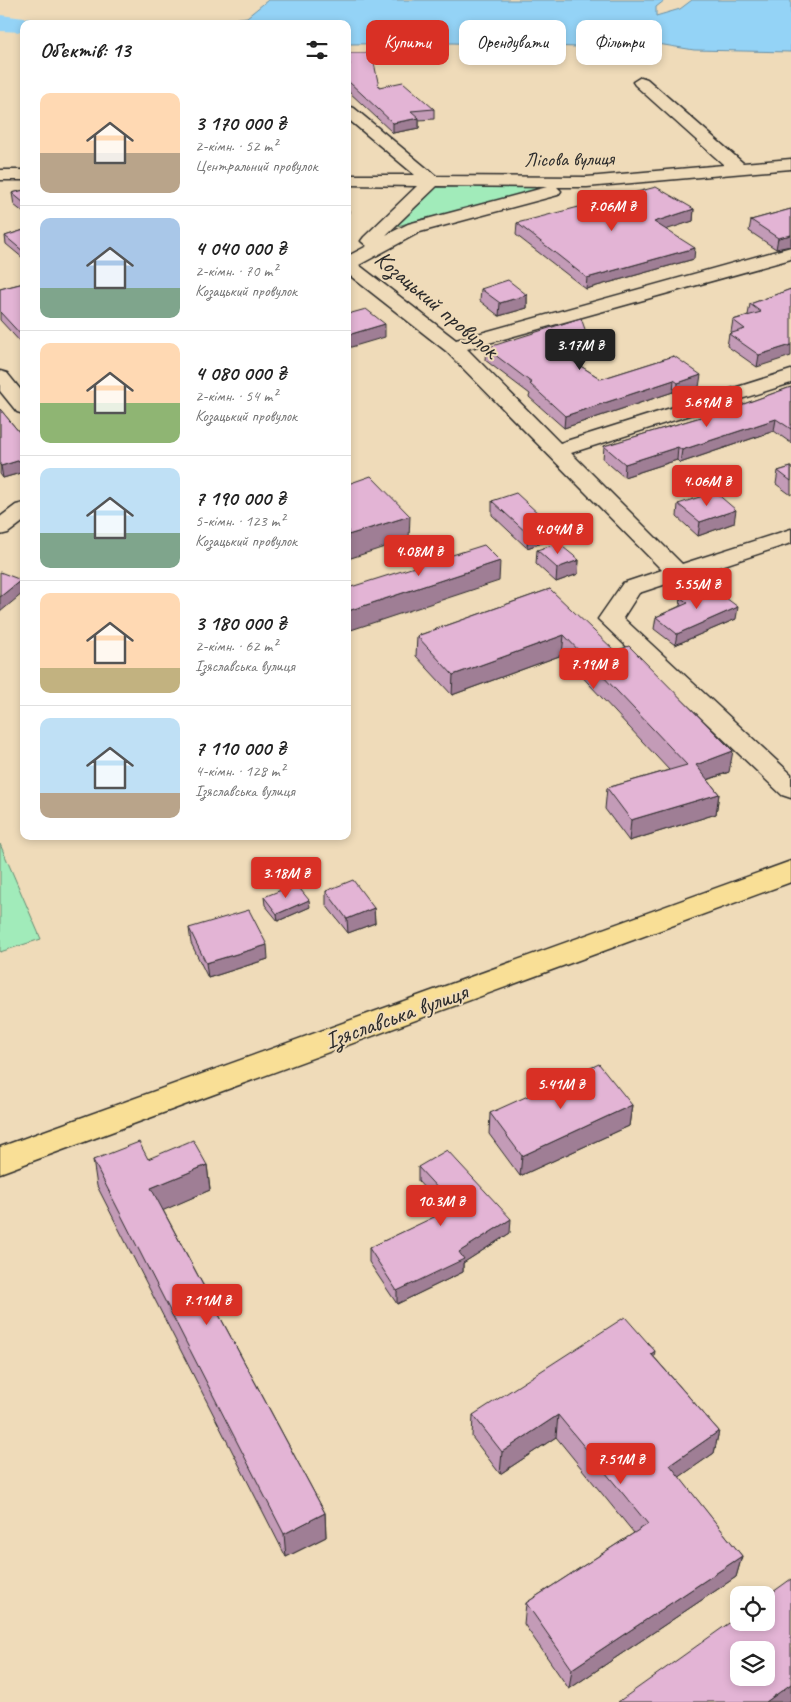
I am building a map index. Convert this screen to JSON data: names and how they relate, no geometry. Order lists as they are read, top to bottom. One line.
{"streets":{"main road":["Ізяславська вулиця"],"street":["Лісова вулиця","Козацький провулок"]},"page":{"chip":["Купити","Орендувати","Фільтри"],"heading":"Об’єктів: 13","list":[{"name":"3 170 000 ₴","note":"2-кімн. · 52 m² · Центральний провулок"},{"name":"4 040 000 ₴","note":"2-кімн. · 70 m² · Козацький провулок"},{"name":"4 080 000 ₴","note":"2-кімн. · 54 m² · Козацький провулок"},{"name":"7 190 000 ₴","note":"5-кімн. · 123 m² · Козацький провулок"},{"name":"3 180 000 ₴","note":"2-кімн. · 62 m² · Ізяславська вулиця"},{"name":"7 110 000 ₴","note":"4-кімн. · 128 m² · Ізяславська вулиця"}],"price":["7.06M ₴","3.17M ₴","5.69M ₴","4.06M ₴","4.04M ₴","4.08M ₴","5.55M ₴","7.19M ₴","3.18M ₴","5.41M ₴","10.3M ₴","7.11M ₴","7.51M ₴"]}}
